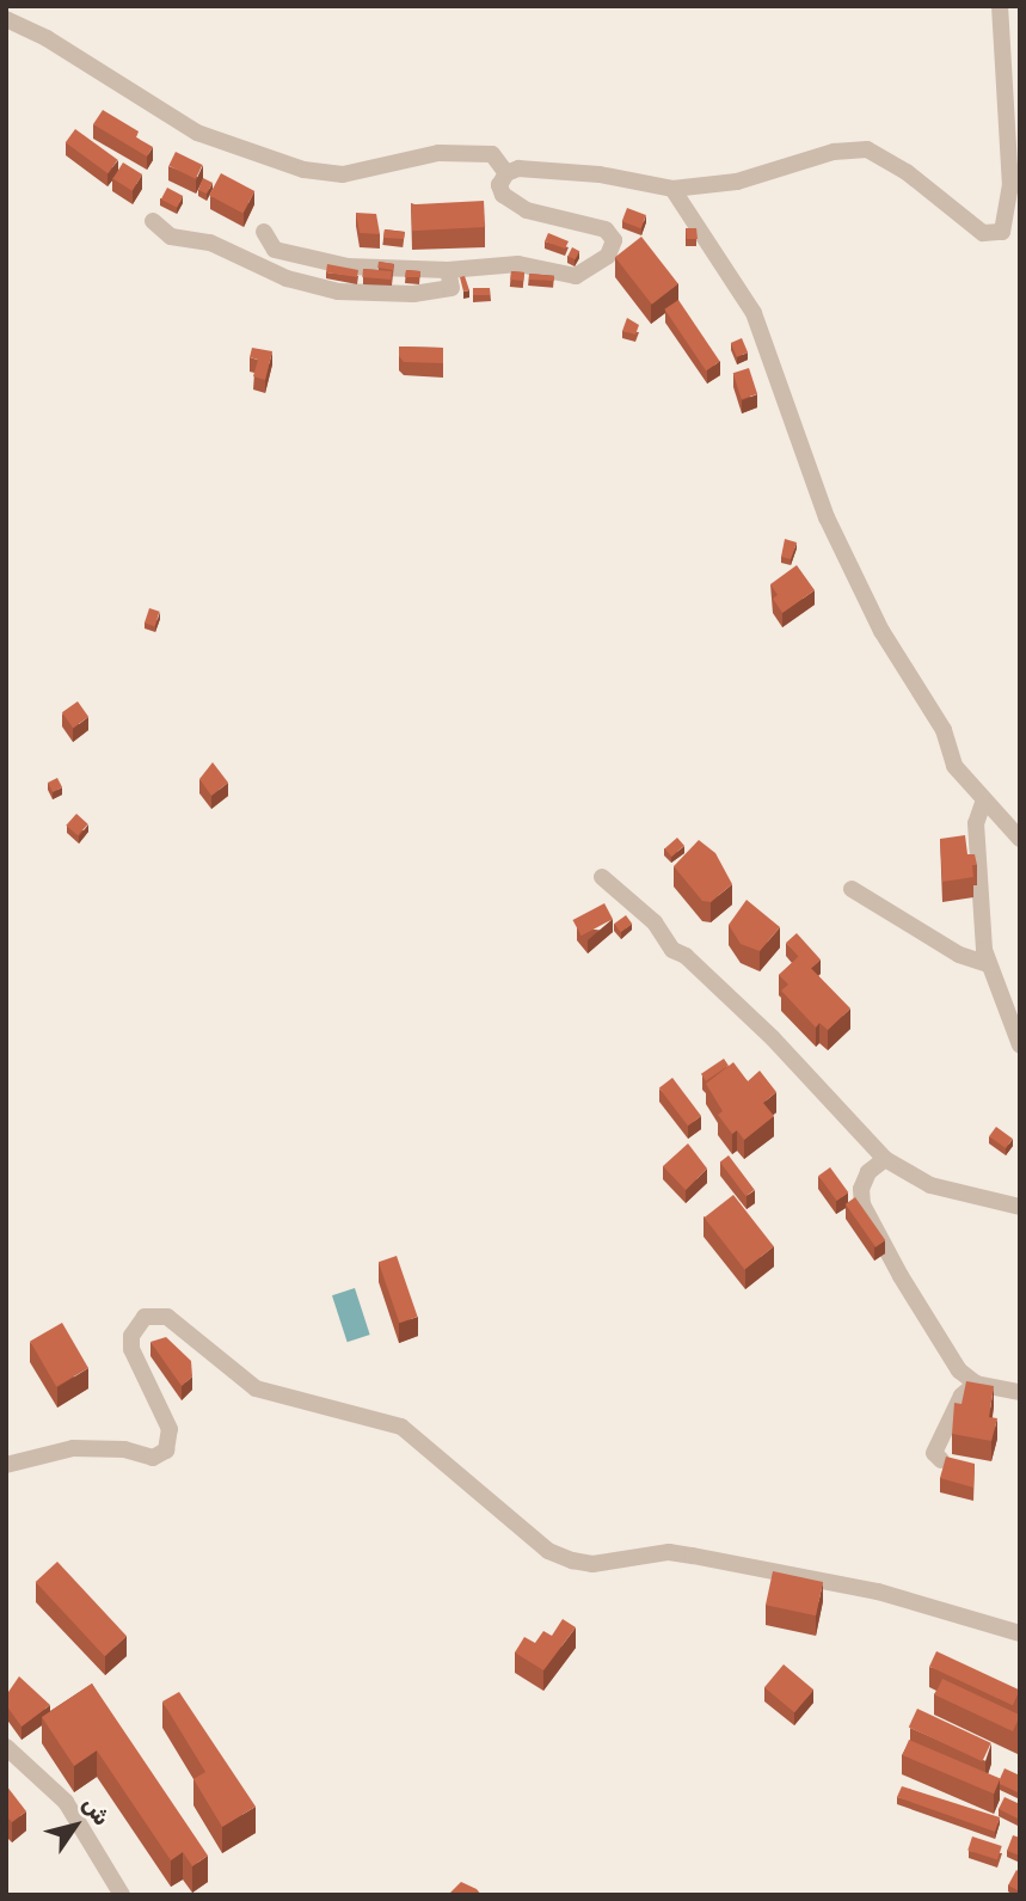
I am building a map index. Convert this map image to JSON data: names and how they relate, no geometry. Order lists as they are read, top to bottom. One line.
{"north":"top right"}
